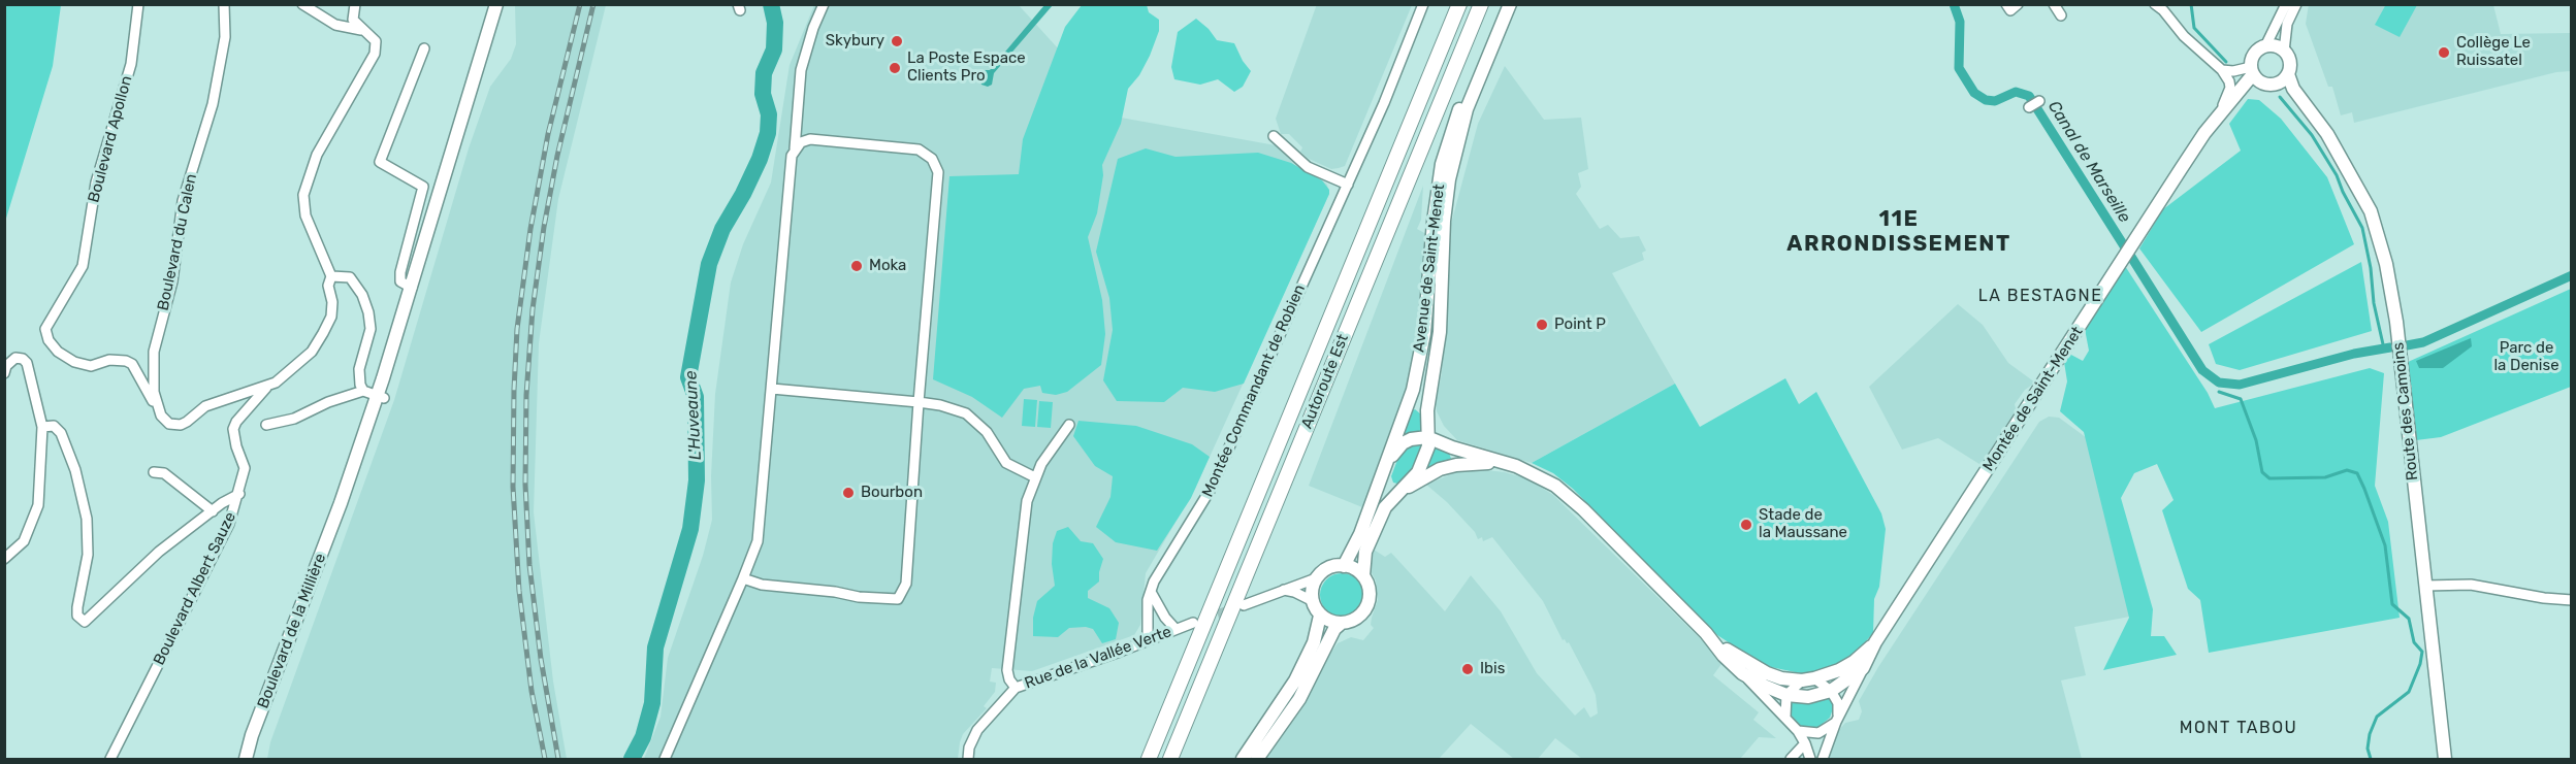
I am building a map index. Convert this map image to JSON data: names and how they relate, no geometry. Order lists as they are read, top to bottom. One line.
{"streets":{"highway":["Autoroute Est"],"main road":["Avenue de Saint-Menet","Montée de Saint-Menet","Route des Camoins","Boulevard de la Millière"],"street":["Boulevard Apollon","Boulevard du Calen","Montée Commandant de Robien","Boulevard Albert Sauze","Rue de la Vallée Verte"]},"crossings":[["Boulevard Apollon","Boulevard du Calen"],["Avenue de Saint-Menet","Montée de Saint-Menet"],["Montée Commandant de Robien","Rue de la Vallée Verte"],["Montée de Saint-Menet","Route des Camoins"]],"districts":["11E ARRONDISSEMENT","LA BESTAGNE","MONT TABOU"],"water":["Canal de Marseille","L'Huveaune"],"parks":["Parc de la Denise"],"places":["Skybury","Collège Le Ruissatel","La Poste Espace Clients Pro","Moka","Point P","Bourbon","Stade de la Maussane","Ibis"]}
